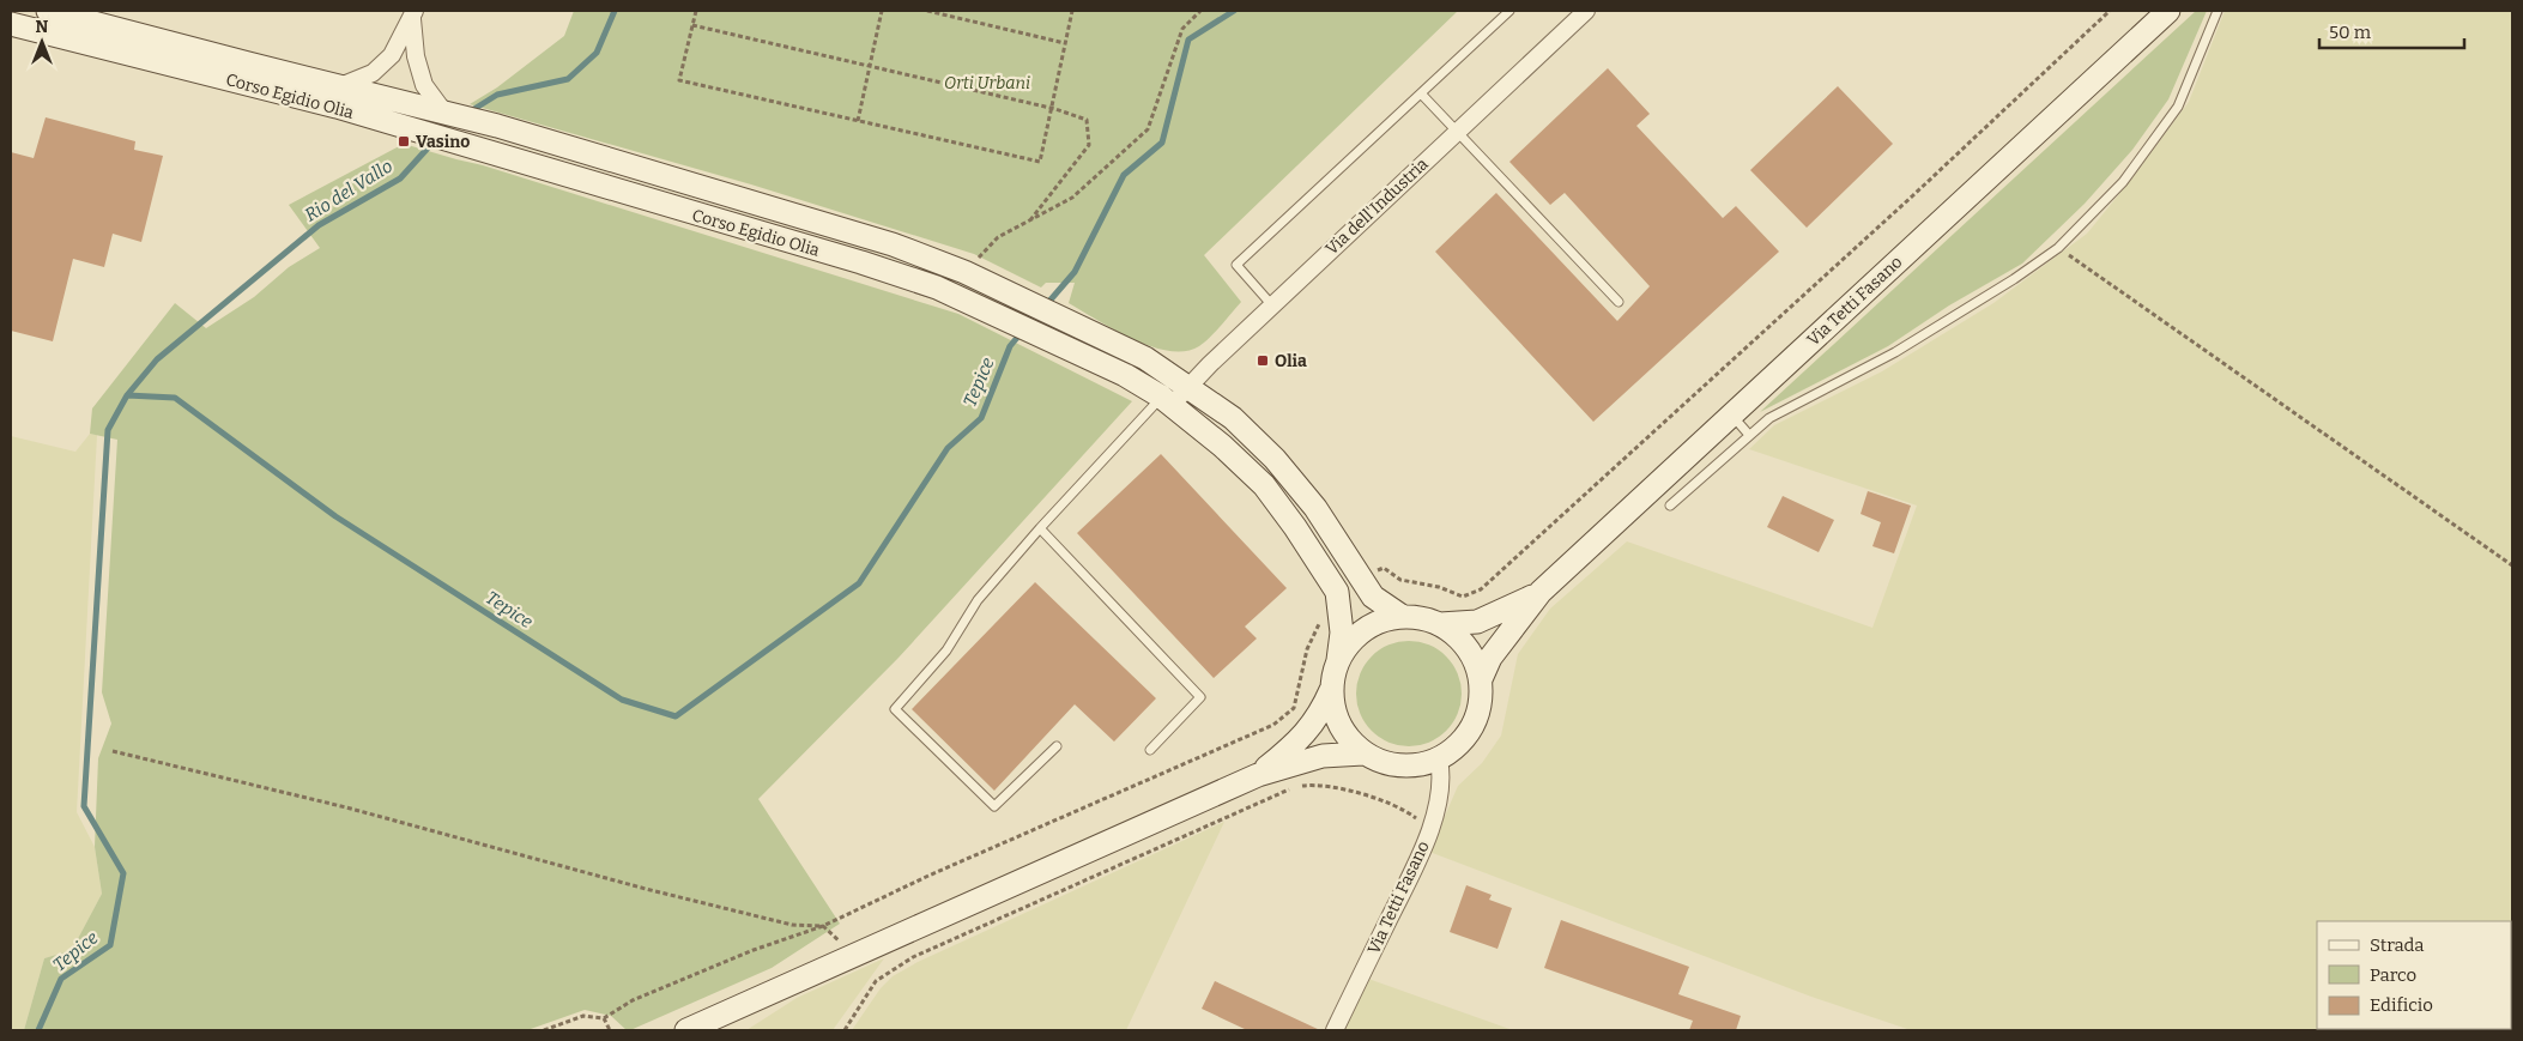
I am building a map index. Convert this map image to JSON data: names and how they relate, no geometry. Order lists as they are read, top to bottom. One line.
{"streets":{"street":["Corso Egidio Olia","Via dell'Industria","Via Tetti Fasano"]},"crossings":[["Corso Egidio Olia","Via dell'Industria"],["Corso Egidio Olia","Via Tetti Fasano"]],"water":["Rio del Vallo","Tepice"],"parks":["Orti Urbani"],"places":{"transit":["Vasino","Olia"]},"legend":["Strada","Parco","Edificio"],"scale_bar":"50 m","north":"top"}
